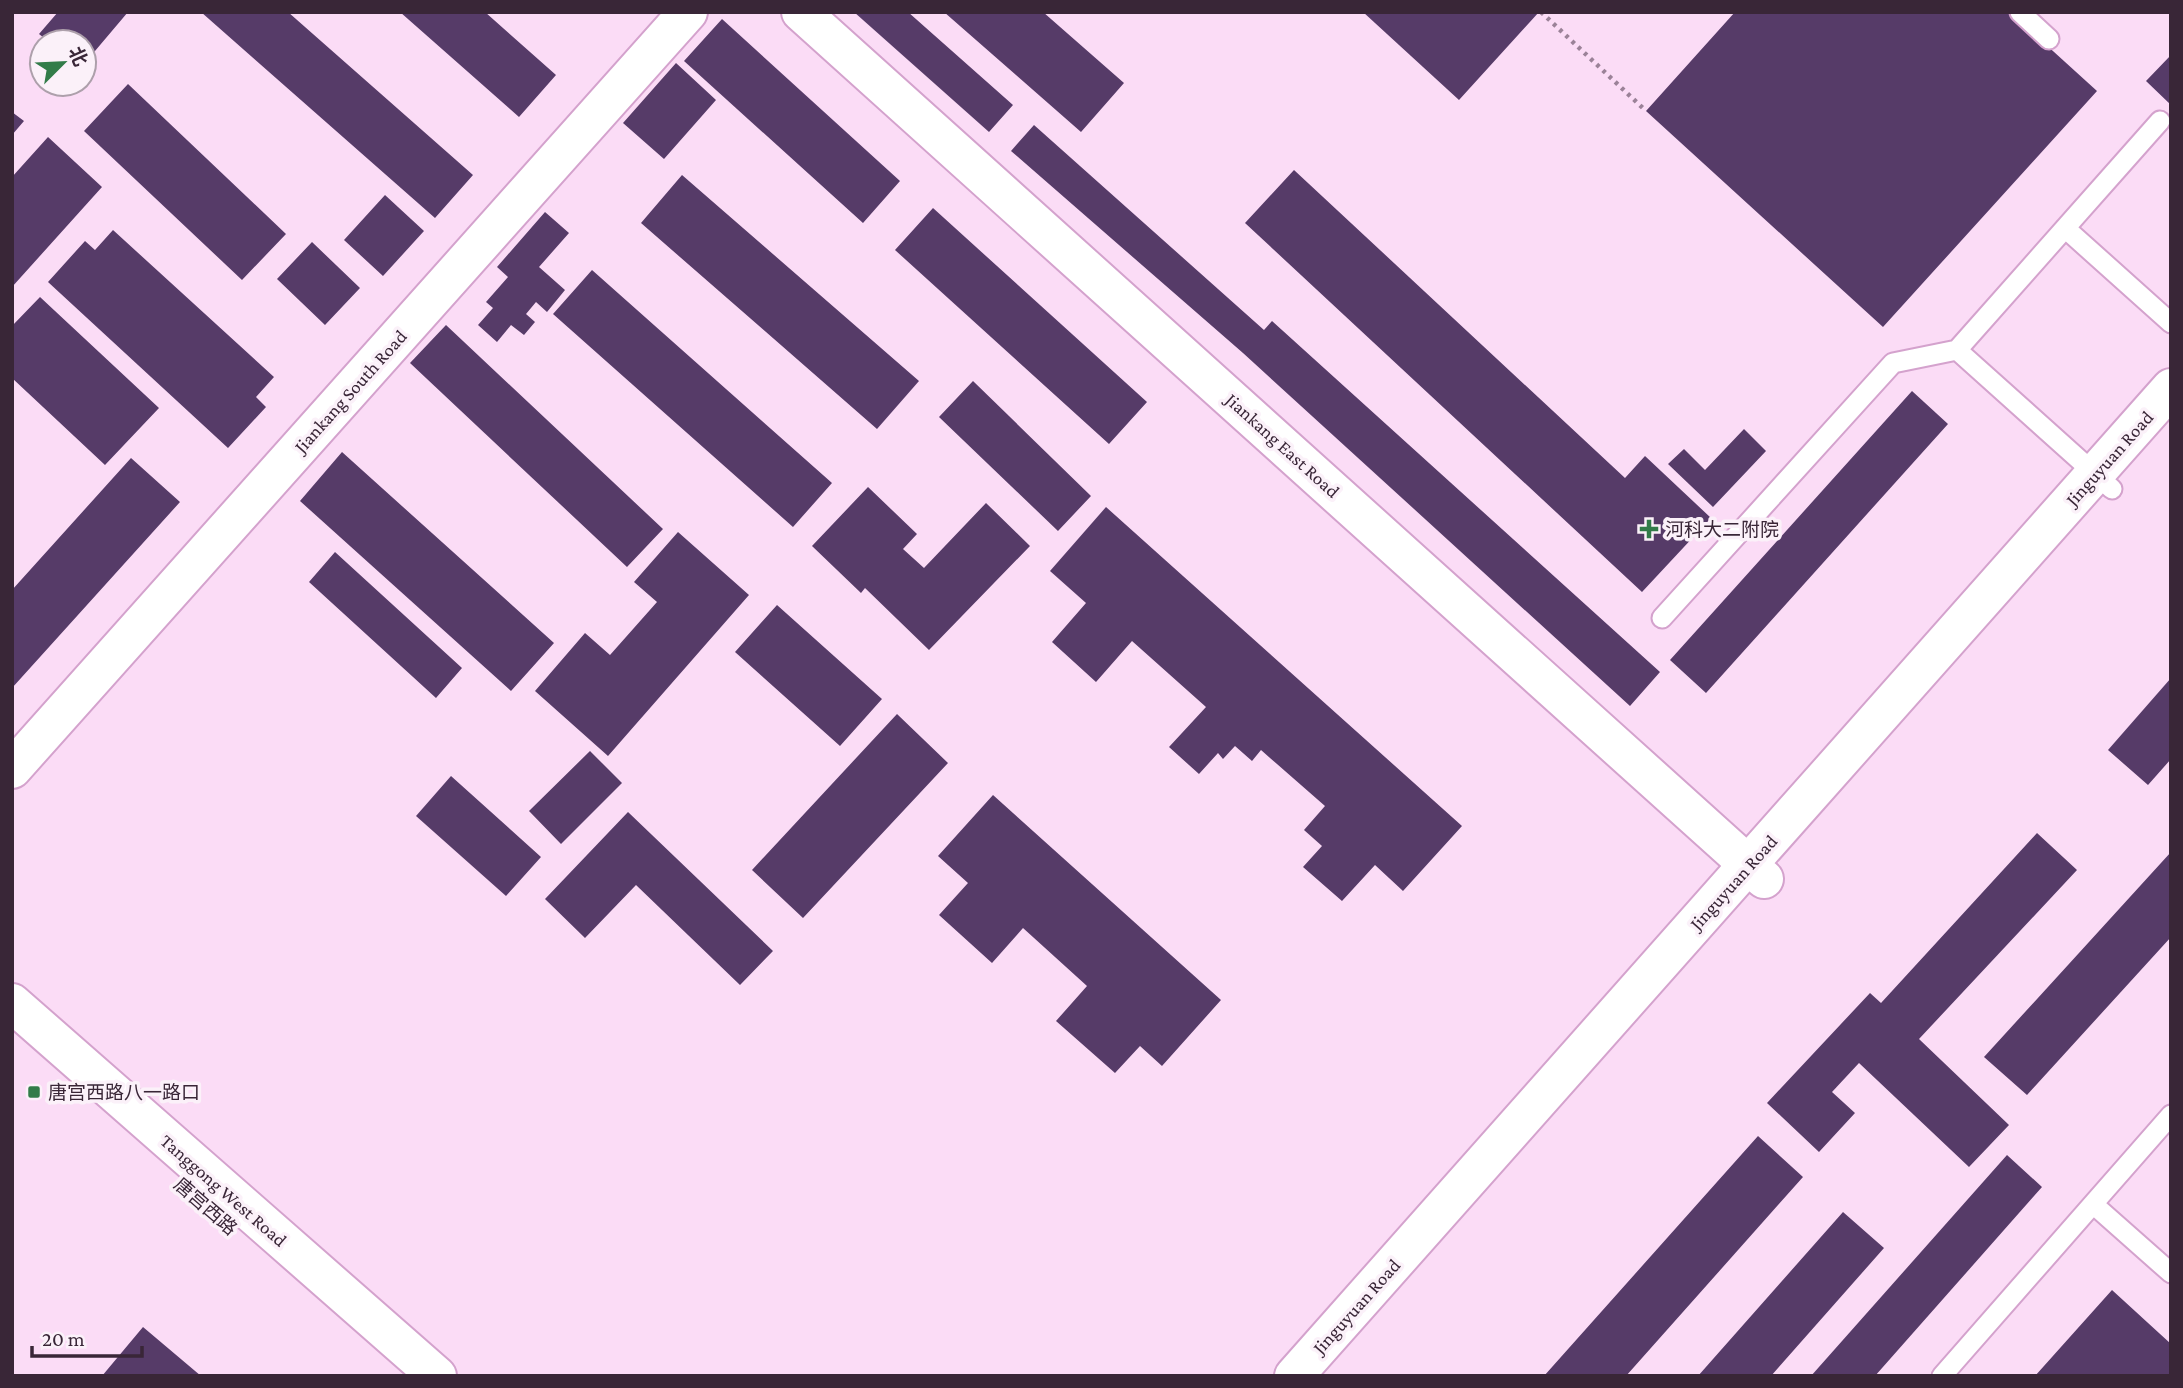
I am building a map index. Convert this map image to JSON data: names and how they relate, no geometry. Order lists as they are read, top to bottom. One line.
{"streets":{"main road":["Jiankang South Road","Jiankang East Road","Jinguyuan Road","Tanggong West Road","唐宫西路"]},"crossings":[["Jiankang East Road","Jinguyuan Road"]],"places":{"health":["河科大二附院"],"transit":["唐宫西路八一路口"]},"scale_bar":"20 m","north":"top right"}
